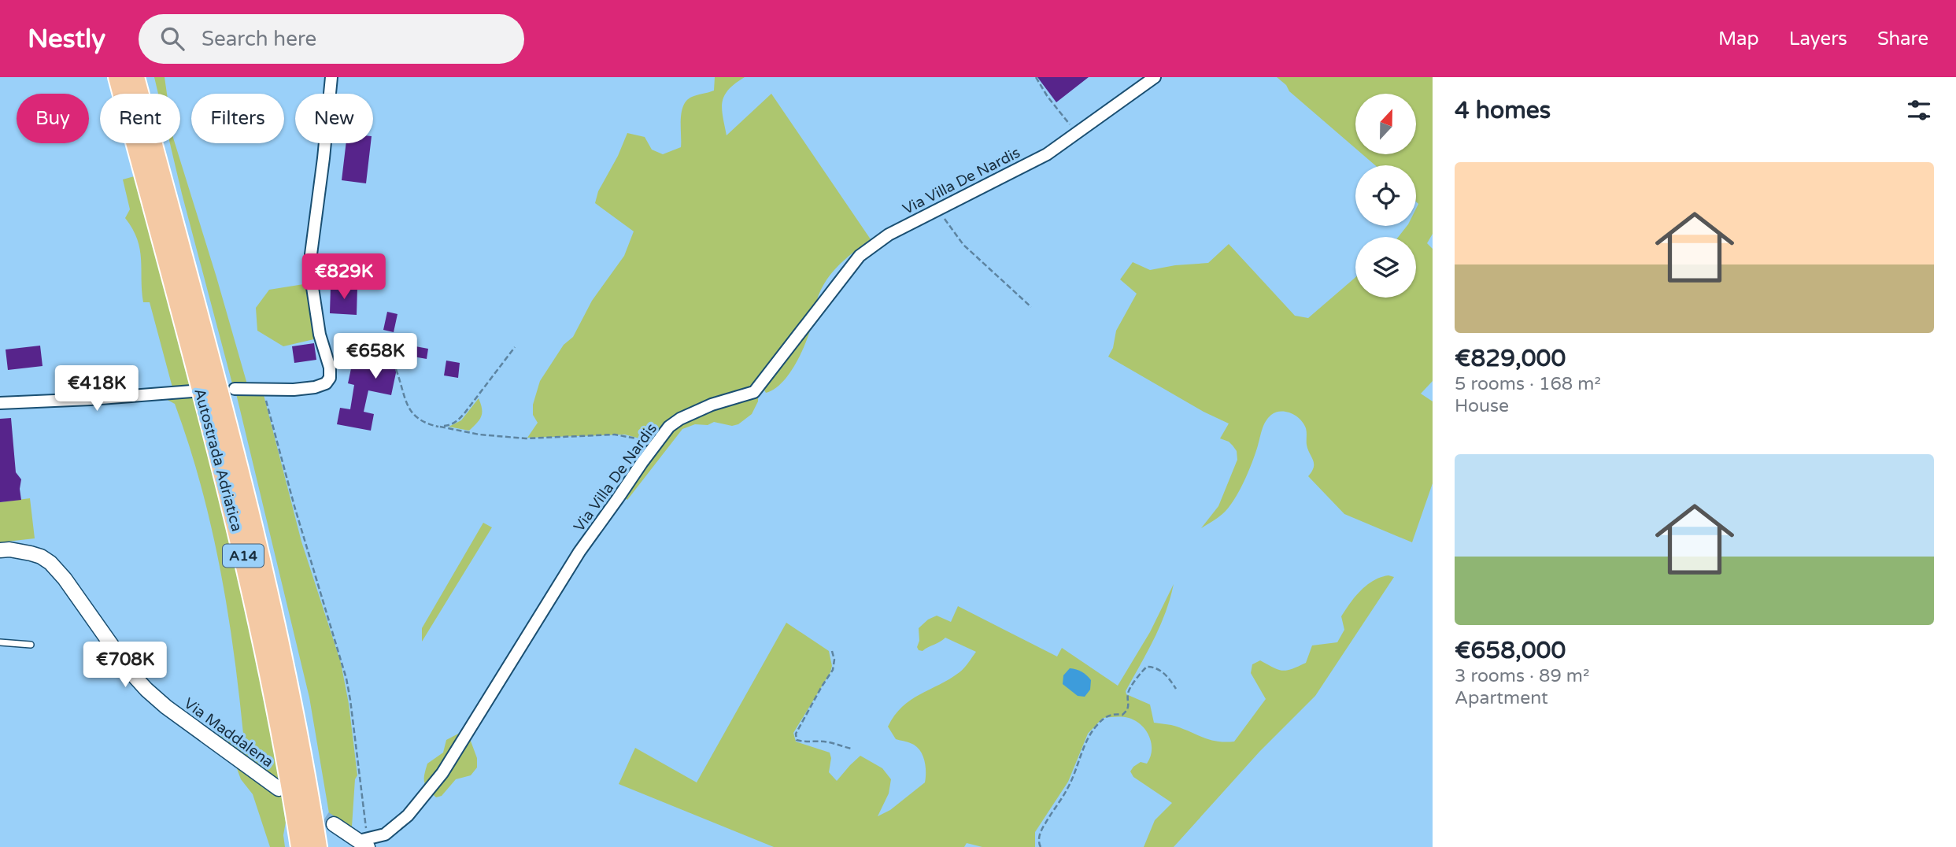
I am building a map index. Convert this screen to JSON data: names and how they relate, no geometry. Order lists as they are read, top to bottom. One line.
{"streets":{"highway":["Autostrada Adriatica","A14"],"street":["Via Villa De Nardis","Via Maddalena"]},"north":"top","page":{"header":"Nestly","search":"Search here","nav":["Map","Layers","Share"],"heading":"4 homes","chip":["Buy","Rent","Filters","New"],"list":[{"name":"€829,000","note":"5 rooms · 168 m² · House"},{"name":"€658,000","note":"3 rooms · 89 m² · Apartment"}],"price":["€829K","€658K","€418K","€708K"]}}
